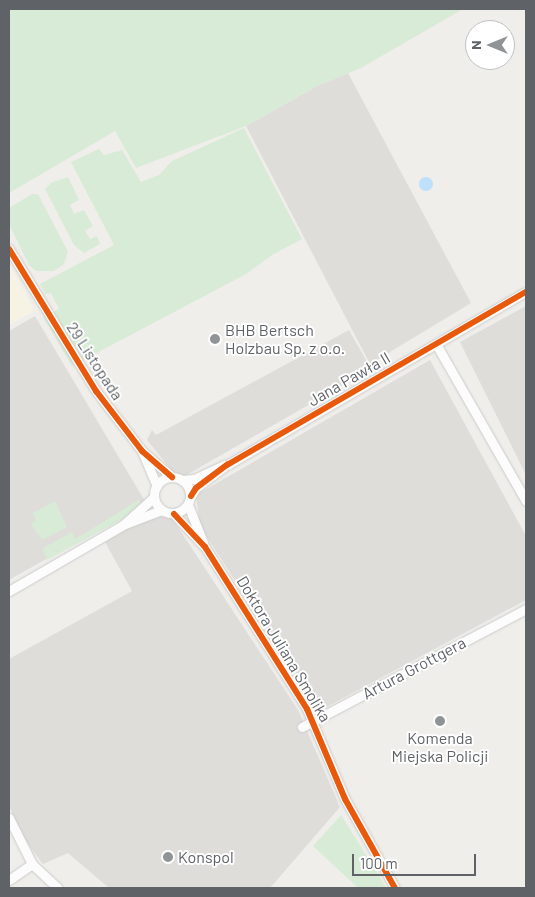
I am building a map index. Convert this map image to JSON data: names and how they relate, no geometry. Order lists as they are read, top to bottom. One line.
{"streets":{"street":["29 Listopada","Jana Pawła II","Doktora Juliana Smolika","Artura Grottgera"]},"crossings":[["29 Listopada","Jana Pawła II"],["29 Listopada","Doktora Juliana Smolika"],["Jana Pawła II","Doktora Juliana Smolika"],["Doktora Juliana Smolika","Artura Grottgera"]],"places":["BHB Bertsch Holzbau Sp. z o.o.","Komenda Miejska Policji","Konspol"],"scale_bar":"100 m","north":"left"}
